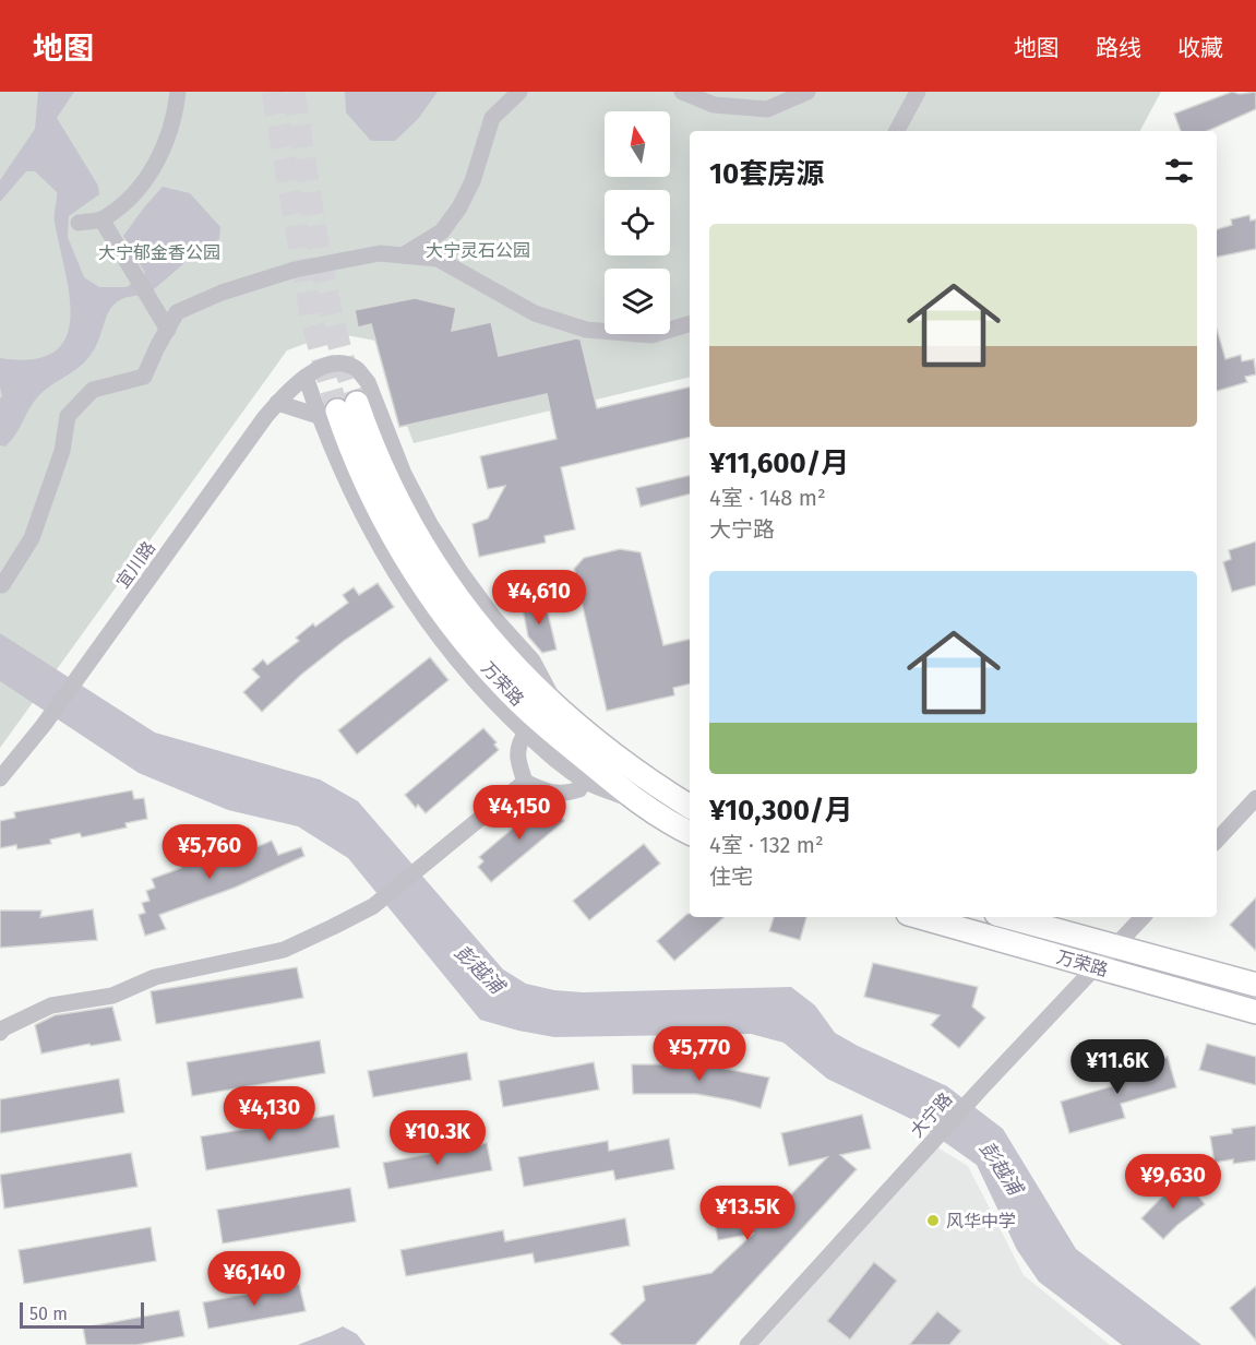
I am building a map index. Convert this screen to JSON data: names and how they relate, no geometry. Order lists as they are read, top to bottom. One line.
{"streets":{"main road":["万荣路"],"street":["宜川路","大宁路"]},"crossings":[["宜川路","万荣路"],["万荣路","大宁路"]],"water":["彭越浦"],"parks":["大宁灵石公园","大宁郁金香公园"],"places":["风华中学"],"scale_bar":"50 m","north":"top","page":{"header":"地图","nav":["地图","路线","收藏"],"heading":"10套房源","list":[{"name":"¥11,600/月","note":"4室 · 148 m² · 大宁路"},{"name":"¥10,300/月","note":"4室 · 132 m² · 住宅"}],"price":["¥4,610","¥4,150","¥5,760","¥5,770","¥11.6K","¥4,130","¥10.3K","¥9,630","¥13.5K","¥6,140"],"scale":"50 m"}}
